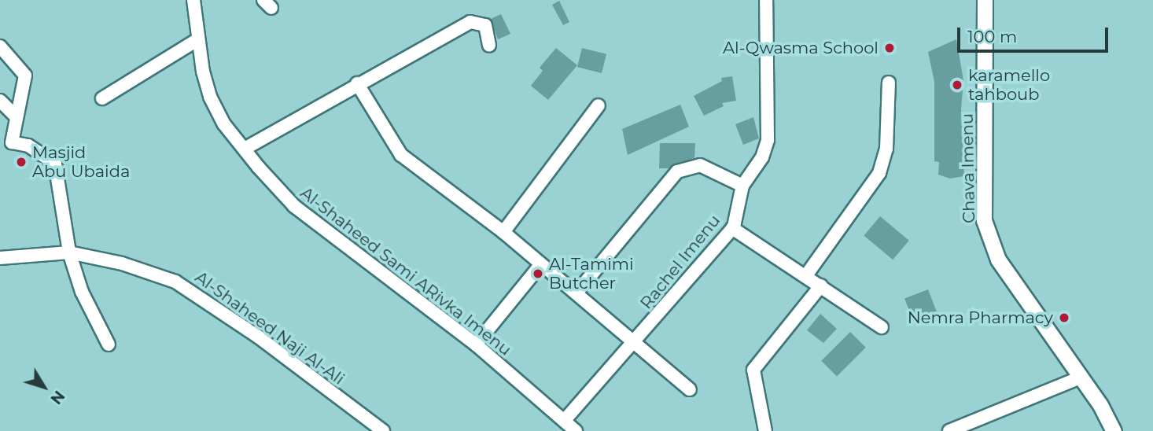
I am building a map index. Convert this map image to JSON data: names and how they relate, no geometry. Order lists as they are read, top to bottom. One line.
{"streets":{"street":["Chava Imenu","Rachel Imenu","Al-Shaheed Sami ARivka Imenu","Al-Shaheed Naji Al-Ali"]},"crossings":[["Rachel Imenu","Al-Shaheed Sami ARivka Imenu"]],"places":["Al-Qwasma School","karamello tahboub","Masjid Abu Ubaida","Al-Tamimi Butcher","Nemra Pharmacy"],"scale_bar":"100 m","north":"bottom right"}
